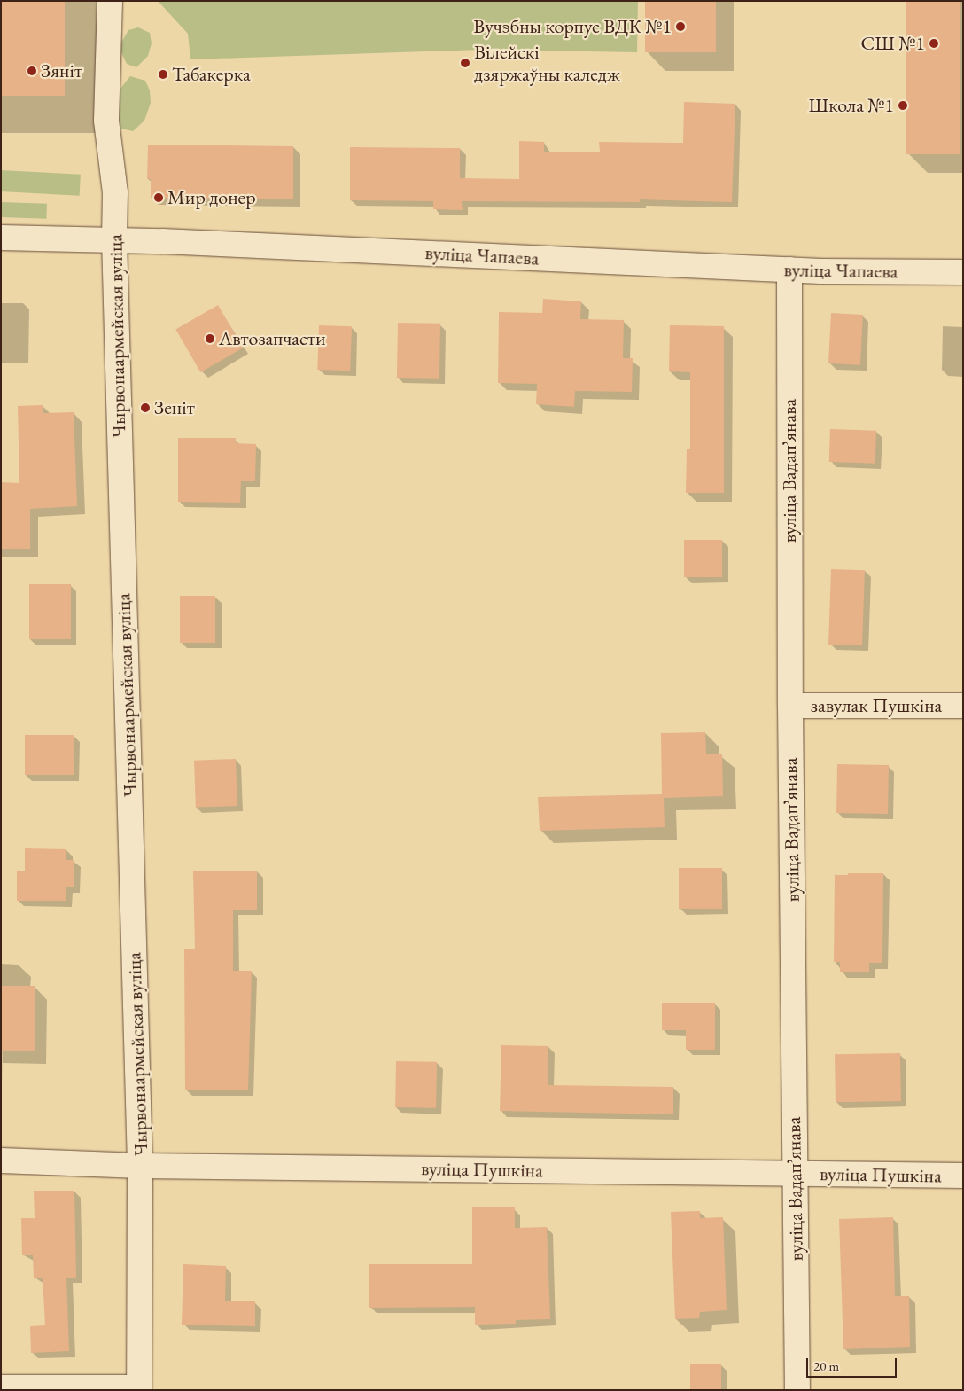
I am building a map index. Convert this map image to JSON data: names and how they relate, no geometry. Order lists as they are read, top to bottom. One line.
{"streets":{"street":["вуліца Чапаева","Чырвонаармейская вуліца","вуліца Вадапʼянава","завулак Пушкіна","вуліца Пушкіна"]},"crossings":[["вуліца Чапаева","Чырвонаармейская вуліца"],["вуліца Чапаева","вуліца Вадапʼянава"],["Чырвонаармейская вуліца","вуліца Пушкіна"],["вуліца Вадапʼянава","завулак Пушкіна"],["вуліца Вадапʼянава","вуліца Пушкіна"]],"places":["Вучэбны корпус ВДК №1","СШ №1","Вілейскі дзяржаўны каледж","Зяніт","Табакерка","Школа №1","Мир донер","Автозапчасти","Зеніт"],"scale_bar":"20 m"}
